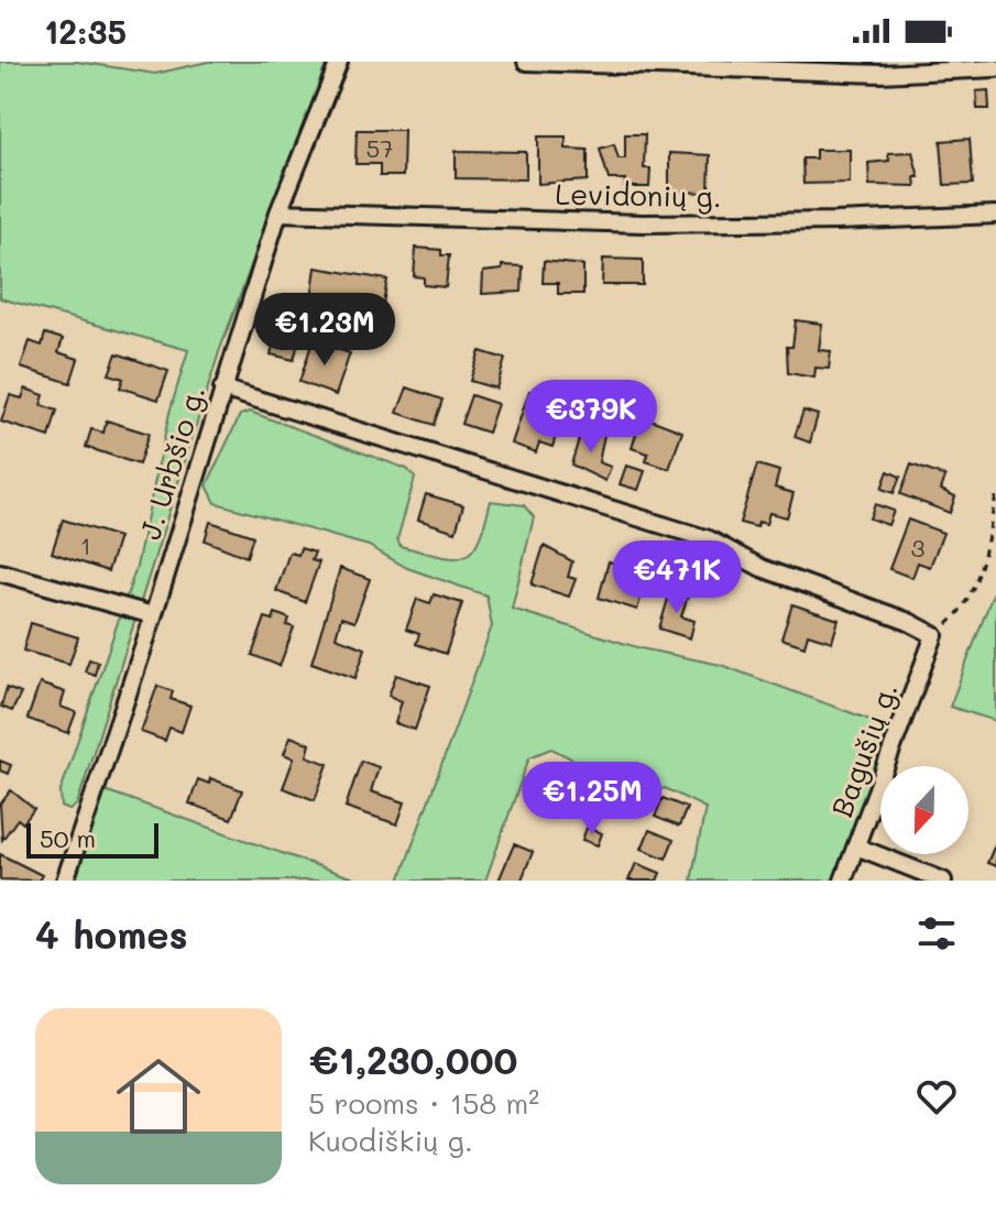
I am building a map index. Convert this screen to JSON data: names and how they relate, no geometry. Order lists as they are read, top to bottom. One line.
{"streets":{"street":["Levidonių g.","J. Urbšio g.","Bagušių g."]},"crossings":[["Levidonių g.","J. Urbšio g."]],"house_numbers":["57","1","3"],"scale_bar":"50 m","north":"bottom","page":{"status":"12:35","price":["€1.23M","€379K","€471K","€1.25M"],"scale":"50 m","heading":"4 homes","list":[{"name":"€1,230,000","note":"5 rooms · 158 m² · Kuodiškių g."}]}}
